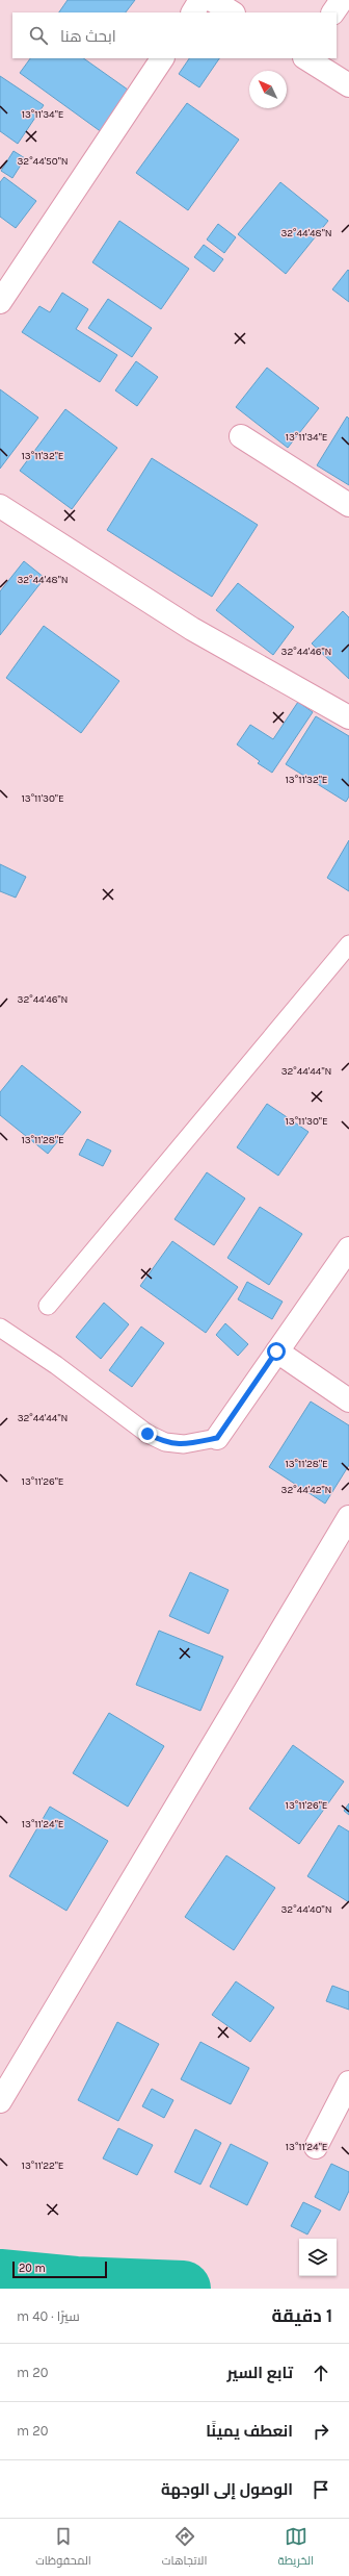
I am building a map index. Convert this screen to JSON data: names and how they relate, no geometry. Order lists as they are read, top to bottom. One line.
{"scale_bar":"20 m","north":"top left","page":{"search":"ابحث هنا","scale":"20 m","heading":["1 دقيقة","سيرًا · 40 m"],"list":[["تابع السير","20 m"],["انعطف يمينًا","20 m"],"الوصول إلى الوجهة"],"nav":["الخريطة","الاتجاهات","المحفوظات"]},"coordinates":["13°11'34\"E","32°44'50\"N","32°44'48\"N","13°11'32\"E","32°44'46\"N","13°11'30\"E","32°44'44\"N","13°11'28\"E","13°11'26\"E","32°44'42\"N","13°11'24\"E","32°44'40\"N","13°11'22\"E"]}
